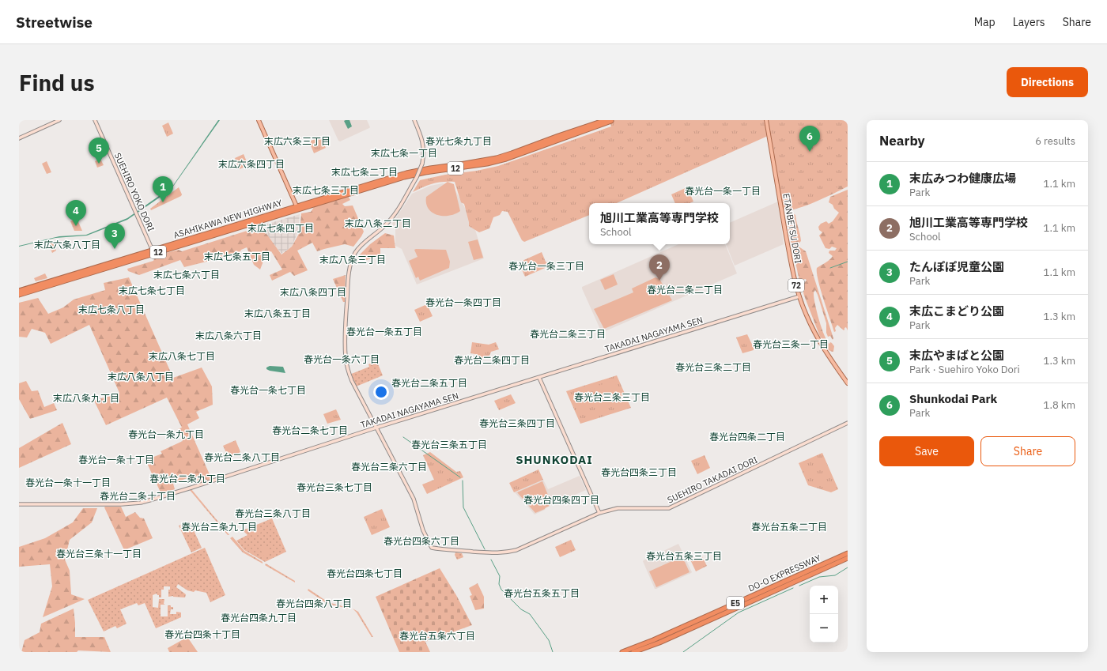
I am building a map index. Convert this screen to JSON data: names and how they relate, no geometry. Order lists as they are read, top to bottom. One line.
{"streets":{"highway":["12","ASAHIKAWA NEW HIGHWAY","DO-O EXPRESSWAY","E5"],"main road":["ETANBETSU DORI","72"],"street":["SUEHIRO YOKO DORI","TAKADAI NAGAYAMA SEN","SUEHIRO TAKADAI DORI"]},"crossings":[["SUEHIRO YOKO DORI","ASAHIKAWA NEW HIGHWAY"],["ETANBETSU DORI","TAKADAI NAGAYAMA SEN"],["TAKADAI NAGAYAMA SEN","SUEHIRO TAKADAI DORI"]],"districts":["末広六条三丁目","春光七条九丁目","末広七条一丁目","末広六条四丁目","末広七条二丁目","末広七条三丁目","春光台一条一丁目","末広八条二丁目","末広七条四丁目","末広六条八丁目","末広七条五丁目","末広八条三丁目","春光台一条三丁目","末広七条六丁目","春光台二条二丁目","末広七条七丁目","末広八条四丁目","春光台一条四丁目","末広七条八丁目","末広八条五丁目","春光台一条五丁目","春光台二条三丁目","末広八条六丁目","春光台三条一丁目","末広八条七丁目","春光台一条六丁目","春光台二条四丁目","春光台三条二丁目","末広八条八丁目","春光台二条五丁目","春光台一条七丁目","春光台三条三丁目","末広八条九丁目","春光台三条四丁目","春光台二条七丁目","春光台一条九丁目","春光台四条二丁目","春光台三条五丁目","春光台二条八丁目","春光台一条十丁目","SHUNKODAI","春光台三条六丁目","春光台四条三丁目","春光台二条九丁目","春光台一条十一丁目","春光台三条七丁目","春光台二条十丁目","春光台四条四丁目","春光台三条八丁目","春光台三条九丁目","春光台五条二丁目","春光台四条六丁目","春光台三条十一丁目","春光台五条三丁目","春光台四条七丁目","春光台五条五丁目","春光台四条八丁目","春光台四条九丁目","春光台四条十丁目","春光台五条六丁目"],"page":{"header":"Streetwise","nav":["Map","Layers","Share"],"buttons":["Directions",["Save","Share"]],"title":"Find us","heading":["Nearby","6 results"],"pins":["6","5","1","4","3","2"],"list":[{"mark":"1","name":"末広みつわ健康広場","note":"Park","value":"1.1 km"},{"mark":"2","name":"旭川工業高等専門学校","note":"School","value":"1.1 km"},{"mark":"3","name":"たんぽぽ児童公園","note":"Park","value":"1.1 km"},{"mark":"4","name":"末広こまどり公園","note":"Park","value":"1.3 km"},{"mark":"5","name":"末広やまばと公園","note":"Park · Suehiro Yoko Dori","value":"1.3 km"},{"mark":"6","name":"Shunkodai Park","note":"Park","value":"1.8 km"}],"popup":["旭川工業高等専門学校","School"],"map_buttons":["+","−"]}}
